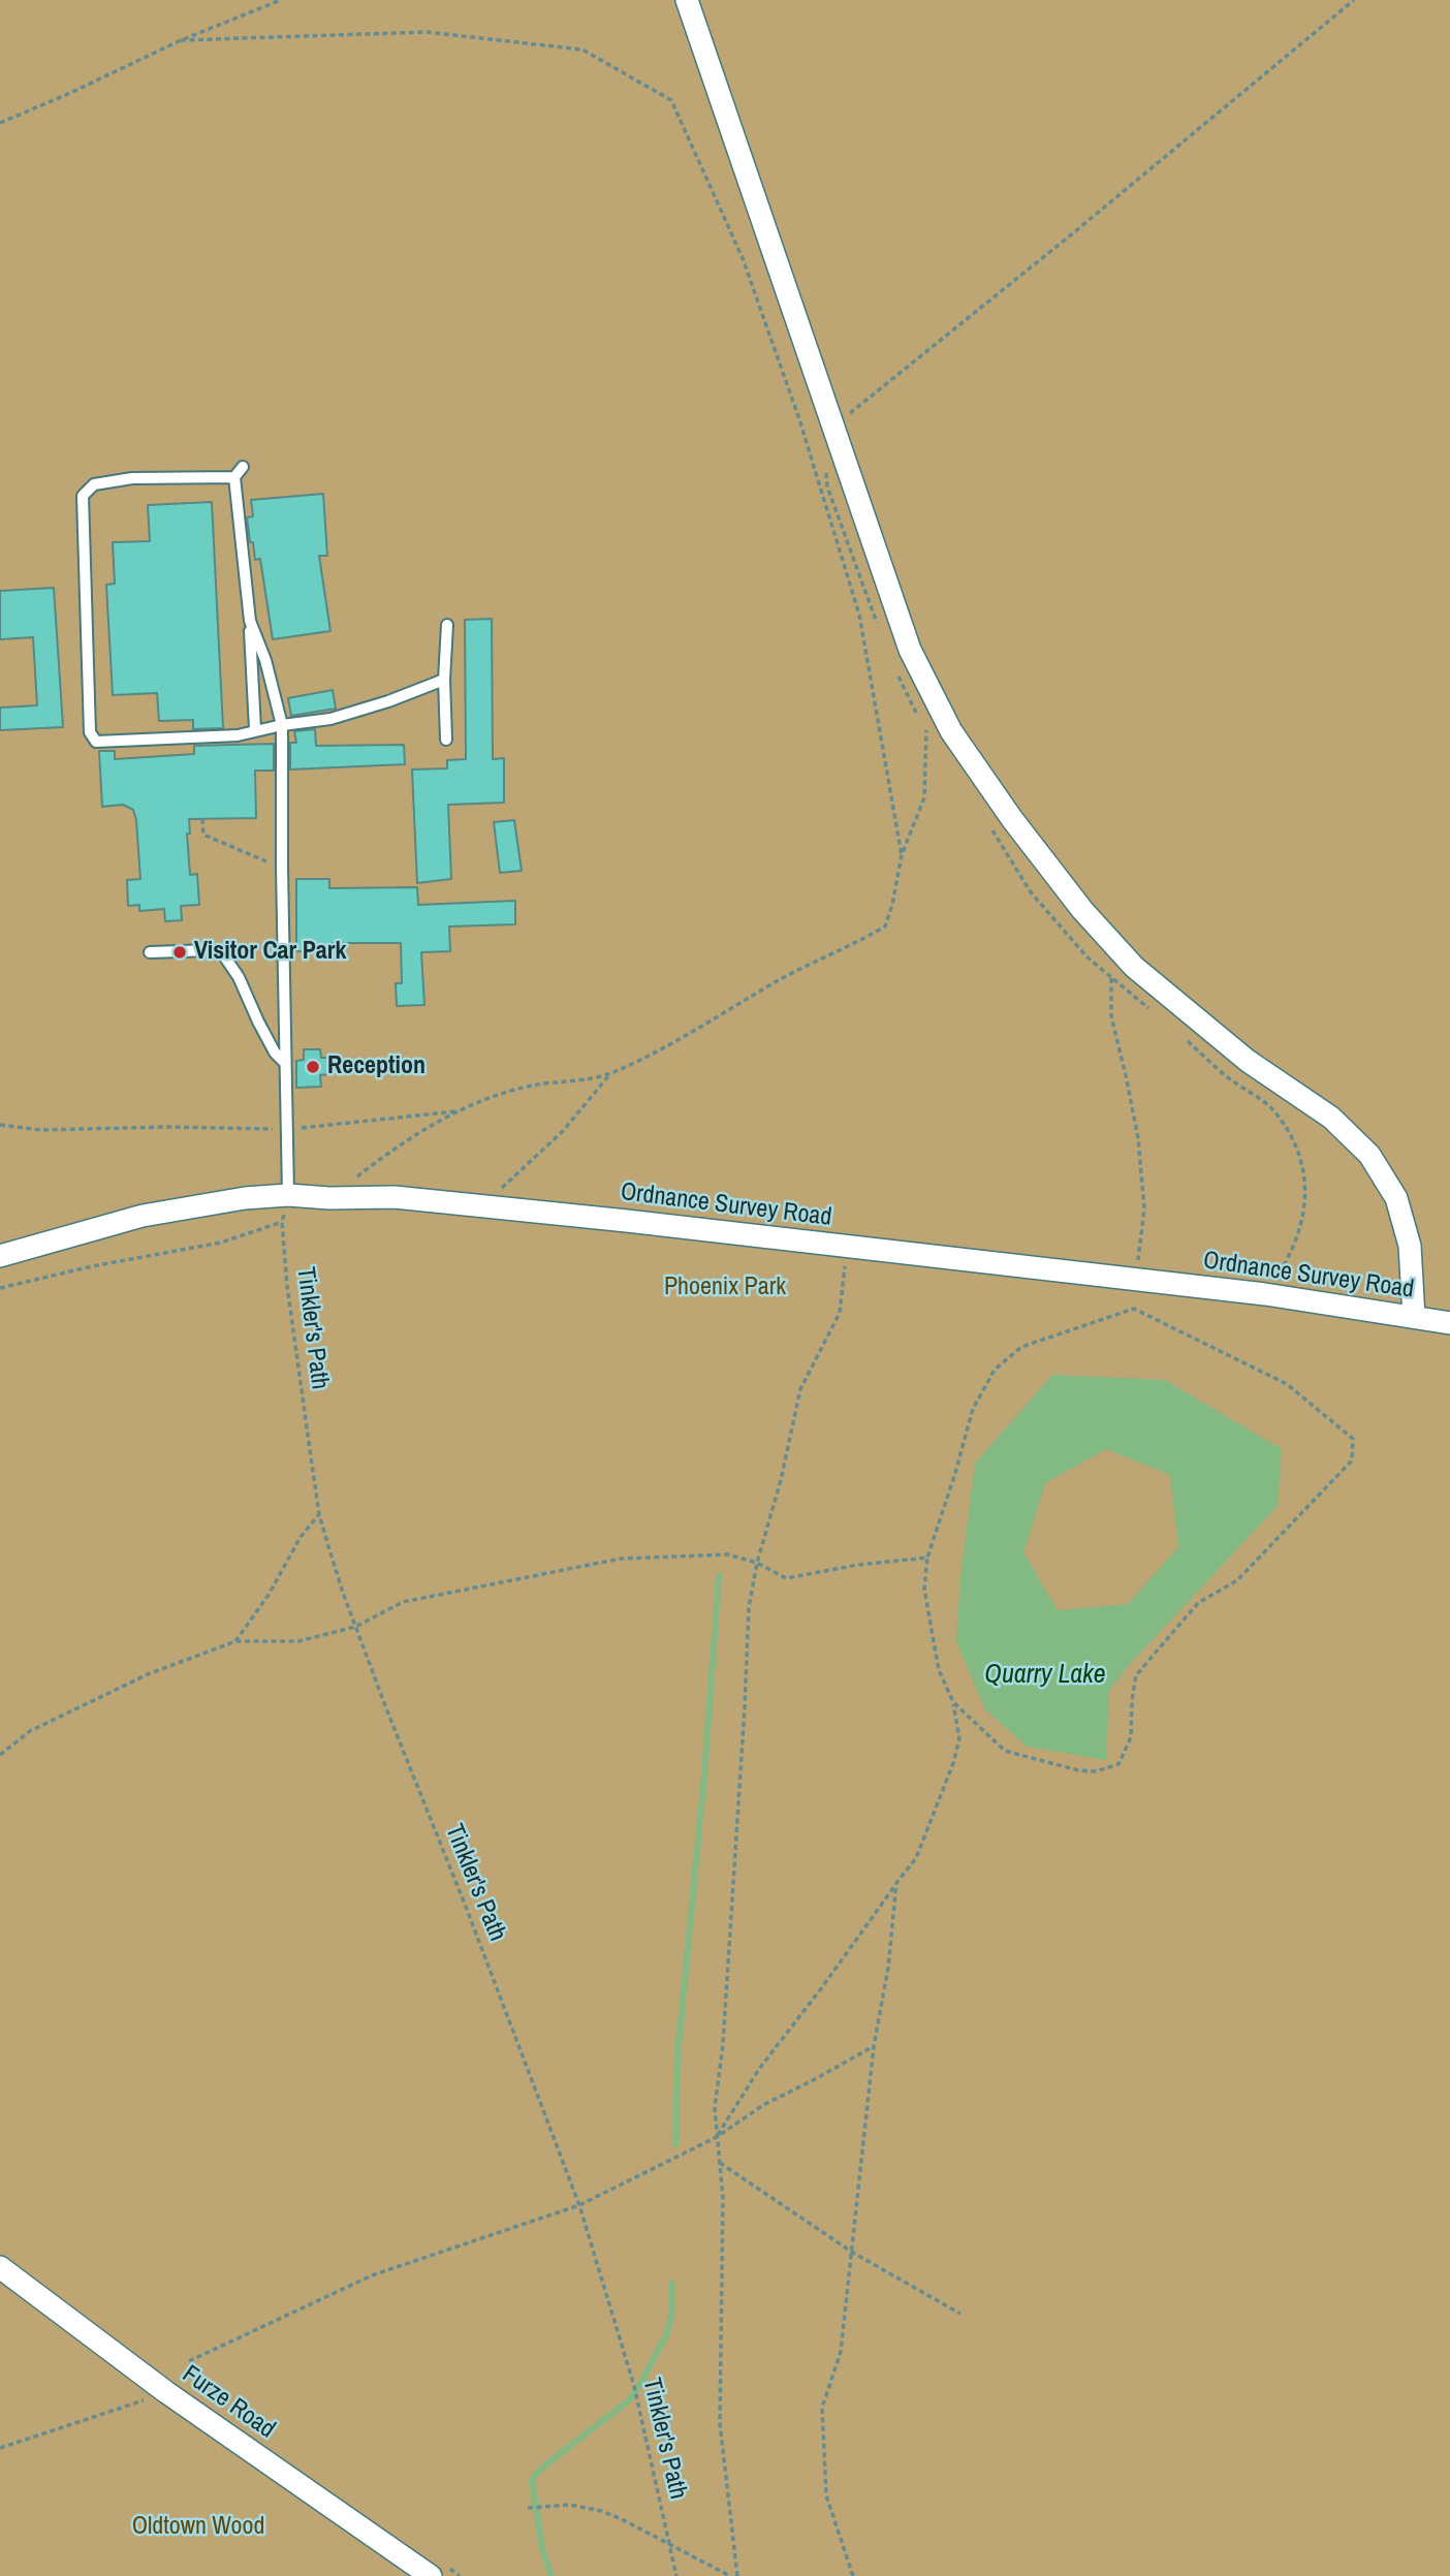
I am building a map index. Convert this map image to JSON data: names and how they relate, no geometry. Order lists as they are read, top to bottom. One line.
{"streets":{"street":["Ordnance Survey Road","Furze Road"],"path":["Tinkler's Path"]},"crossings":[["Ordnance Survey Road","Tinkler's Path"]],"water":["Quarry Lake"],"parks":["Phoenix Park","Oldtown Wood"],"places":["Visitor Car Park","Reception"]}
